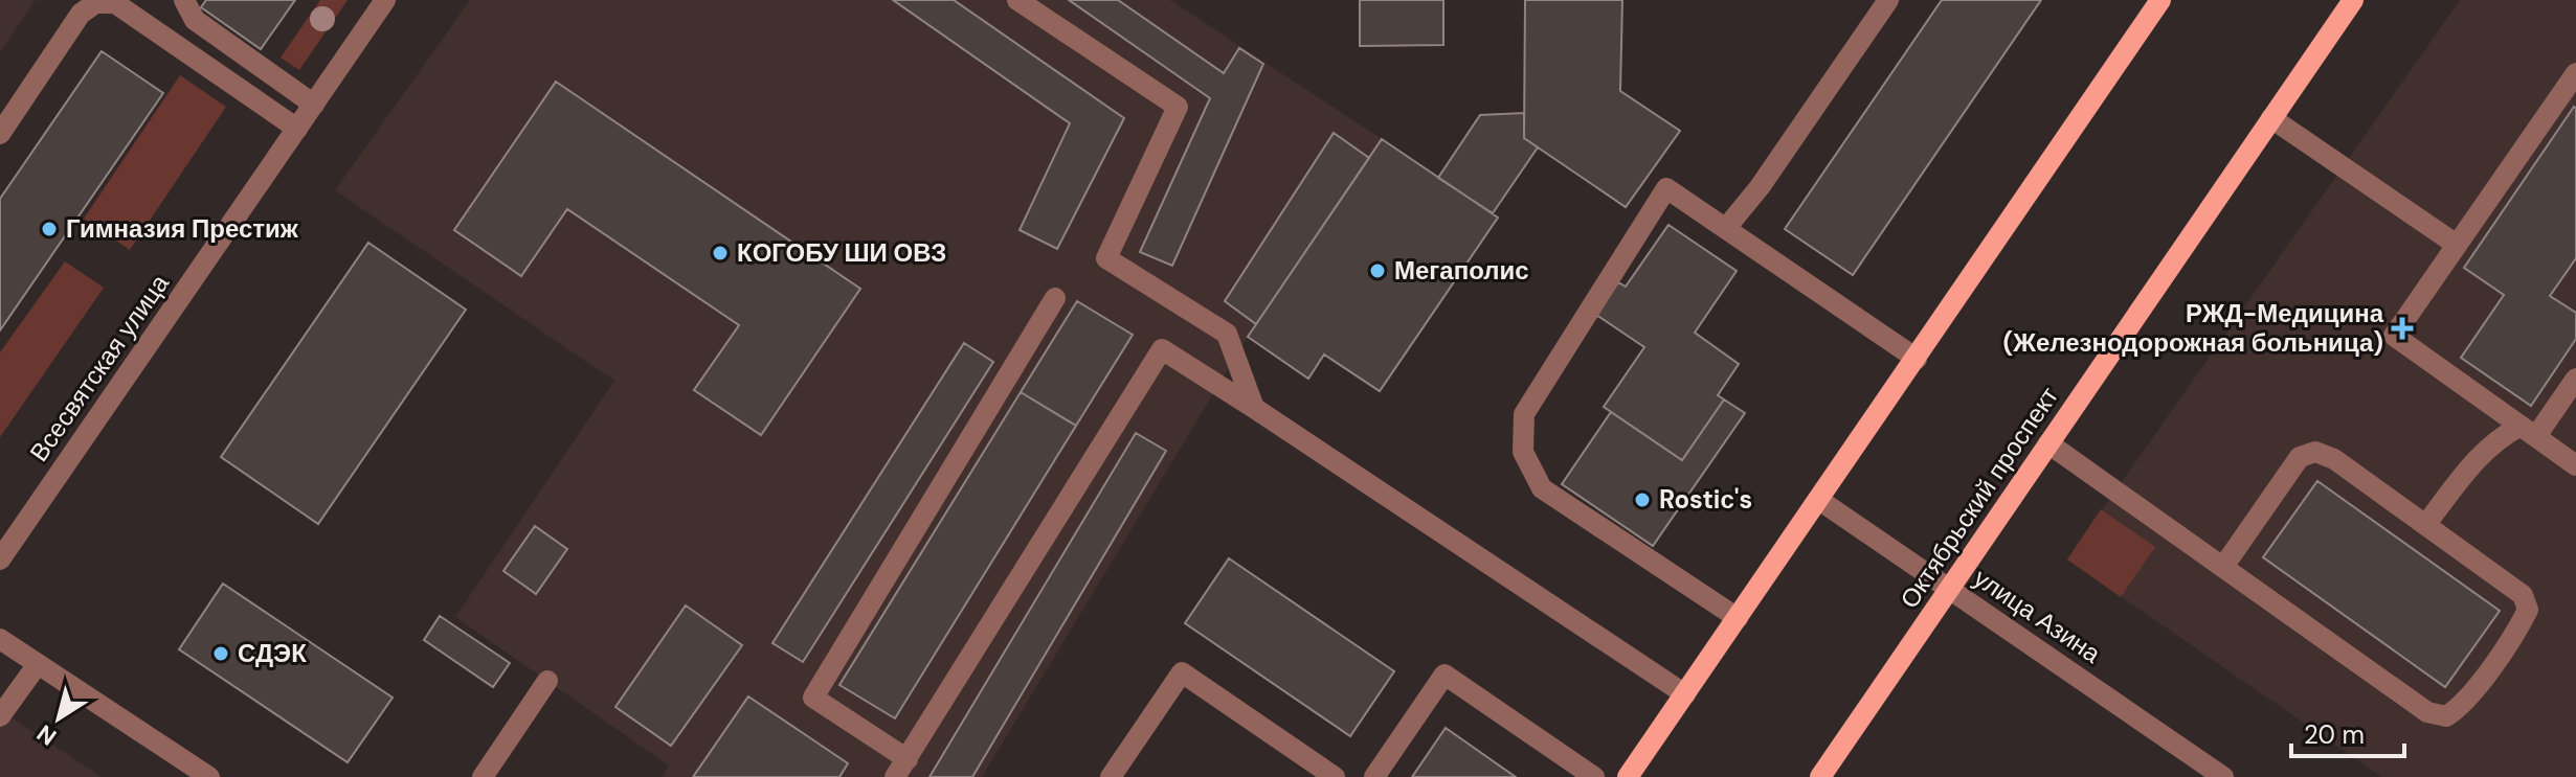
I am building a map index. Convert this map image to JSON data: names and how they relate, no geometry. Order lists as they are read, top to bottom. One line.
{"streets":{"main road":["Октябрьский проспект"],"street":["Всесвятская улица","улица Азина"]},"crossings":[["Октябрьский проспект","улица Азина"]],"places":{"other":["Гимназия Престиж","КОГОБУ ШИ ОВЗ","Мегаполис","Rostiс's","СДЭК"],"health":["РЖД-Медицина (Железнодорожная больница)"]},"scale_bar":"20 m","north":"bottom left"}
